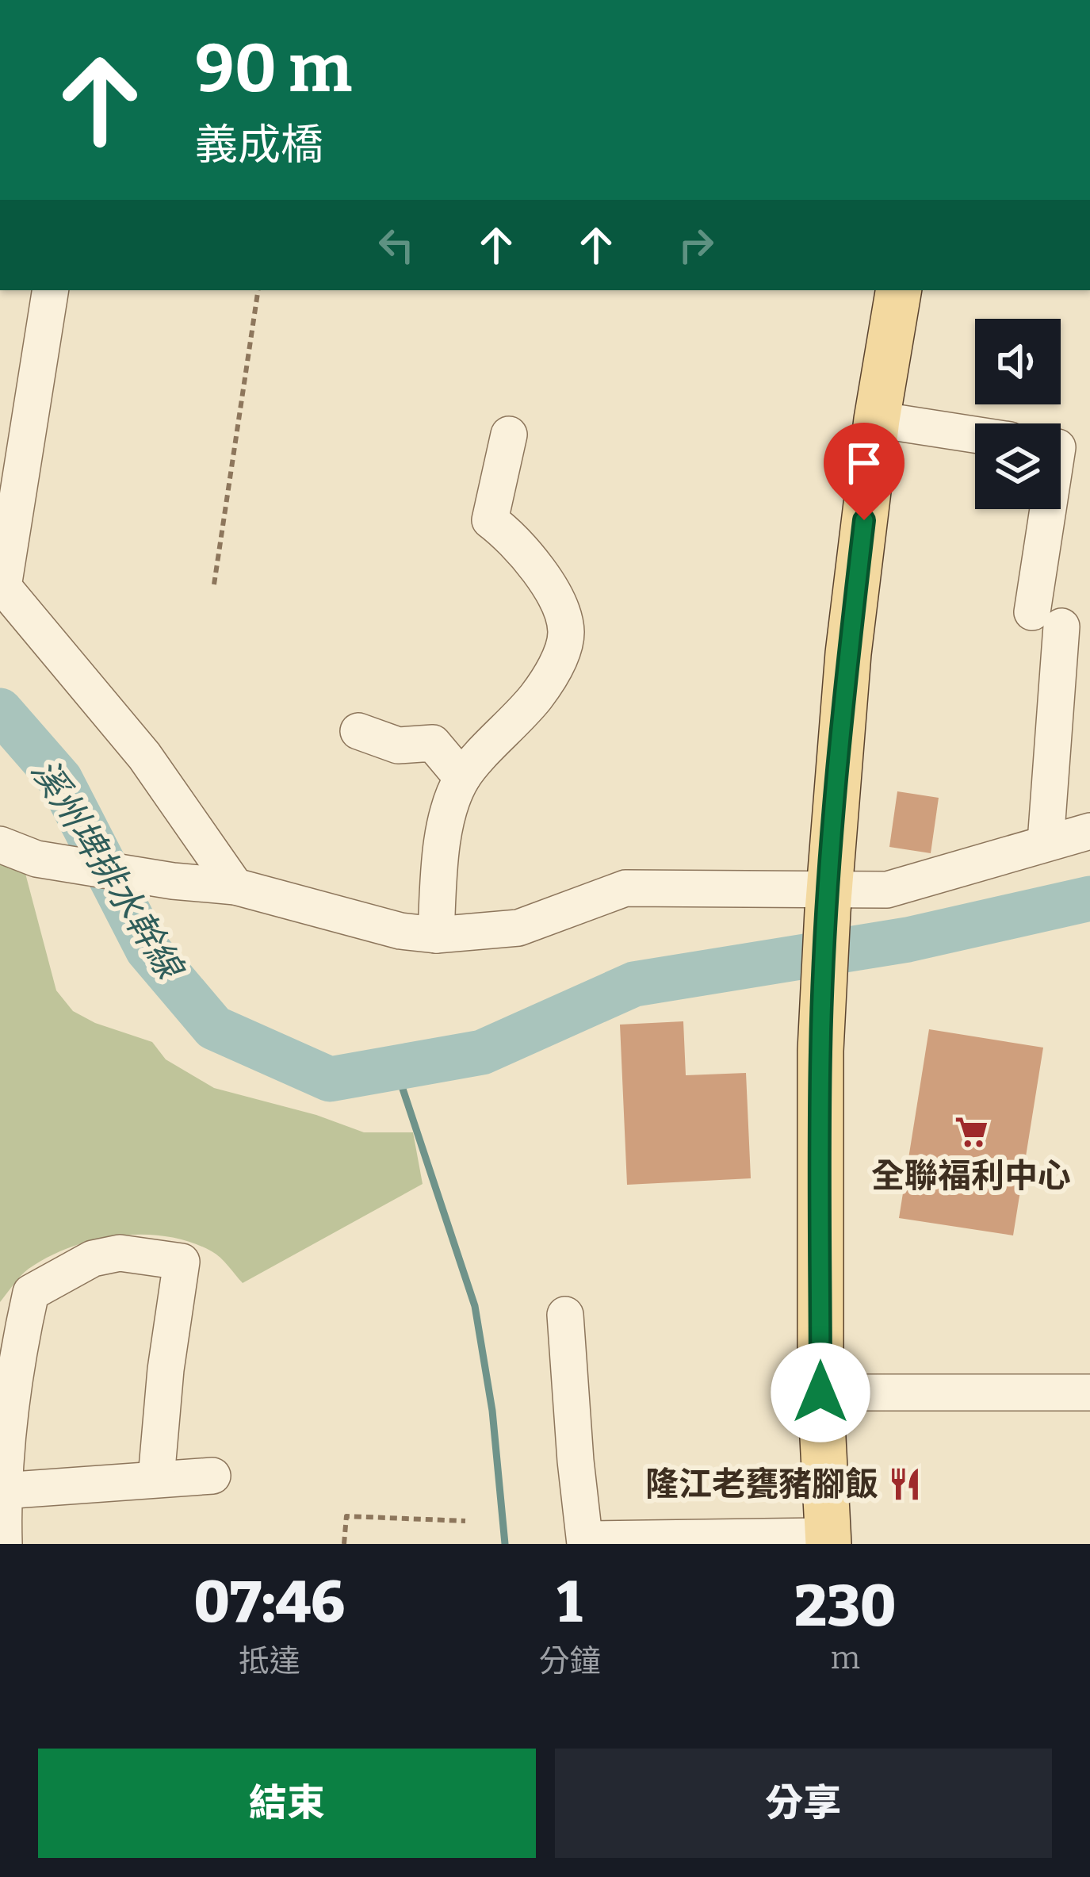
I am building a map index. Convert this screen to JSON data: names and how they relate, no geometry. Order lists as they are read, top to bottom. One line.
{"water":["溪州埤排水幹線"],"places":{"supermarket":["全聯福利中心"],"restaurant":["隆江老甕豬腳飯"]},"page":{"turn":["90 m","義成橋"],"eta":["07:46","抵達","1","分鐘","230","m"],"buttons":["結束","分享"]}}
